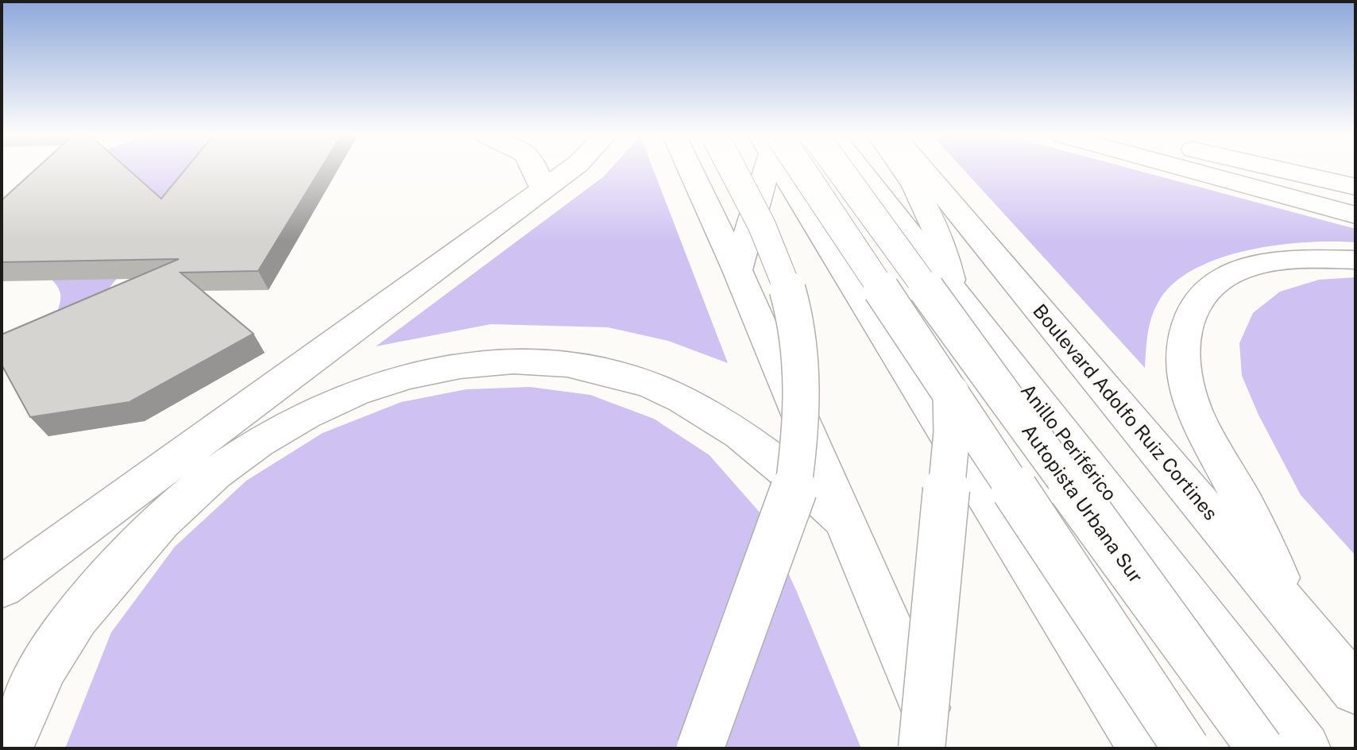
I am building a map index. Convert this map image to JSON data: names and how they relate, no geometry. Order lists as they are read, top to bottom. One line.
{"streets":{"main road":["Boulevard Adolfo Ruiz Cortines","Anillo Periférico","Autopista Urbana Sur"]}}
